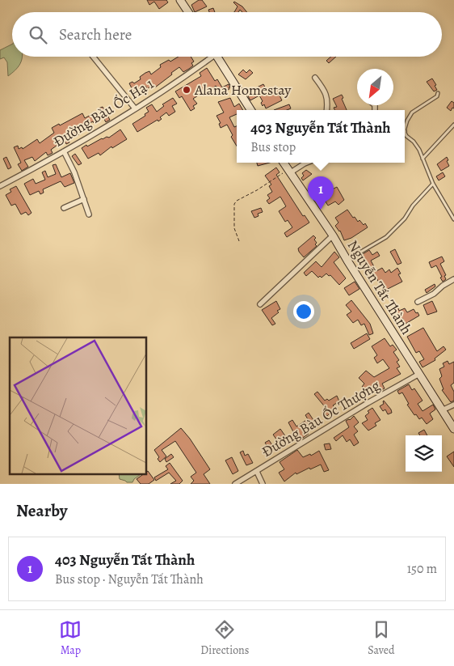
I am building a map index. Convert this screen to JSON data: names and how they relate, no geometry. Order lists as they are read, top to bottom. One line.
{"streets":{"main road":["Nguyễn Tất Thành"],"street":["Đường Bàu Ốc Hạ 1","Đường Bàu Ốc Thượng"]},"crossings":[["Nguyễn Tất Thành","Đường Bàu Ốc Thượng"]],"places":["Alana Homestay"],"north":"bottom left","page":{"search":"Search here","popup":["403 Nguyễn Tất Thành","Bus stop"],"pins":"1","heading":"Nearby","list":[{"mark":"1","name":"403 Nguyễn Tất Thành","note":"Bus stop · Nguyễn Tất Thành","value":"150 m"}],"nav":["Map","Directions","Saved"]}}
